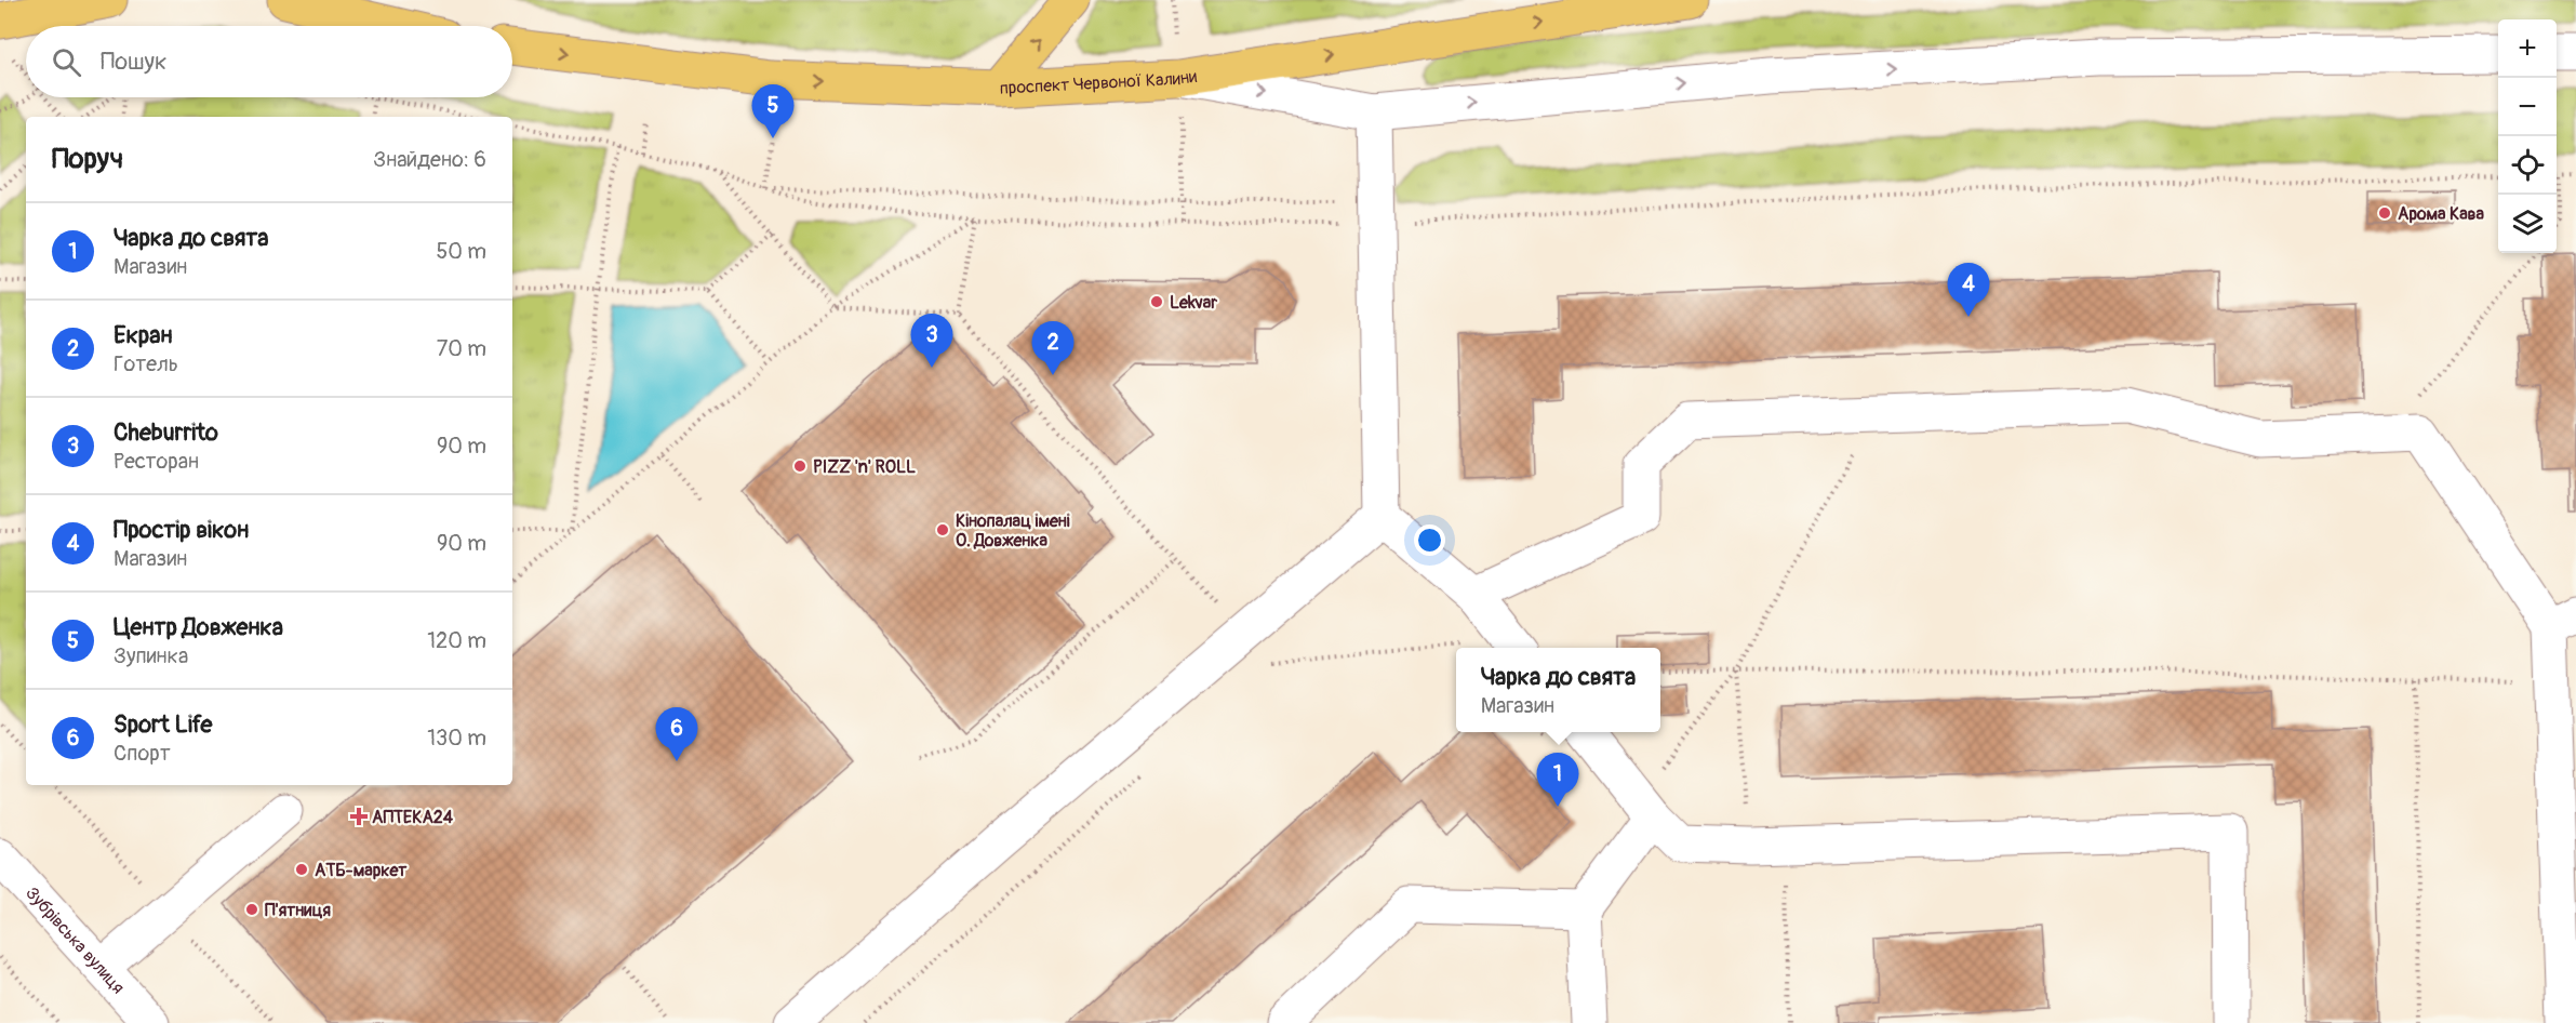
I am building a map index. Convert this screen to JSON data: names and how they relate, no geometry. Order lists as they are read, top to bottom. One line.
{"streets":{"main road":["проспект Червоної Калини"],"street":["Зубрівська вулиця"]},"one_way":["проспект Червоної Калини"],"places":{"other":["Арома Кава","Lekvar","PIZZ 'n' ROLL","Кінопалац імені О. Довженка","АТБ-маркет","П'ятниця"],"health":["АПТЕКА24"]},"page":{"map_buttons":["+","−"],"search":"Пошук","pins":["5","4","3","2","6","1"],"heading":["Поруч","Знайдено: 6"],"list":[{"mark":"1","name":"Чарка до свята","note":"Магазин","value":"50 m"},{"mark":"2","name":"Екран","note":"Готель","value":"70 m"},{"mark":"3","name":"Cheburrito","note":"Ресторан","value":"90 m"},{"mark":"4","name":"Простір вікон","note":"Магазин","value":"90 m"},{"mark":"5","name":"Центр Довженка","note":"Зупинка","value":"120 m"},{"mark":"6","name":"Sport Life","note":"Спорт","value":"130 m"}],"popup":["Чарка до свята","Магазин"]}}
